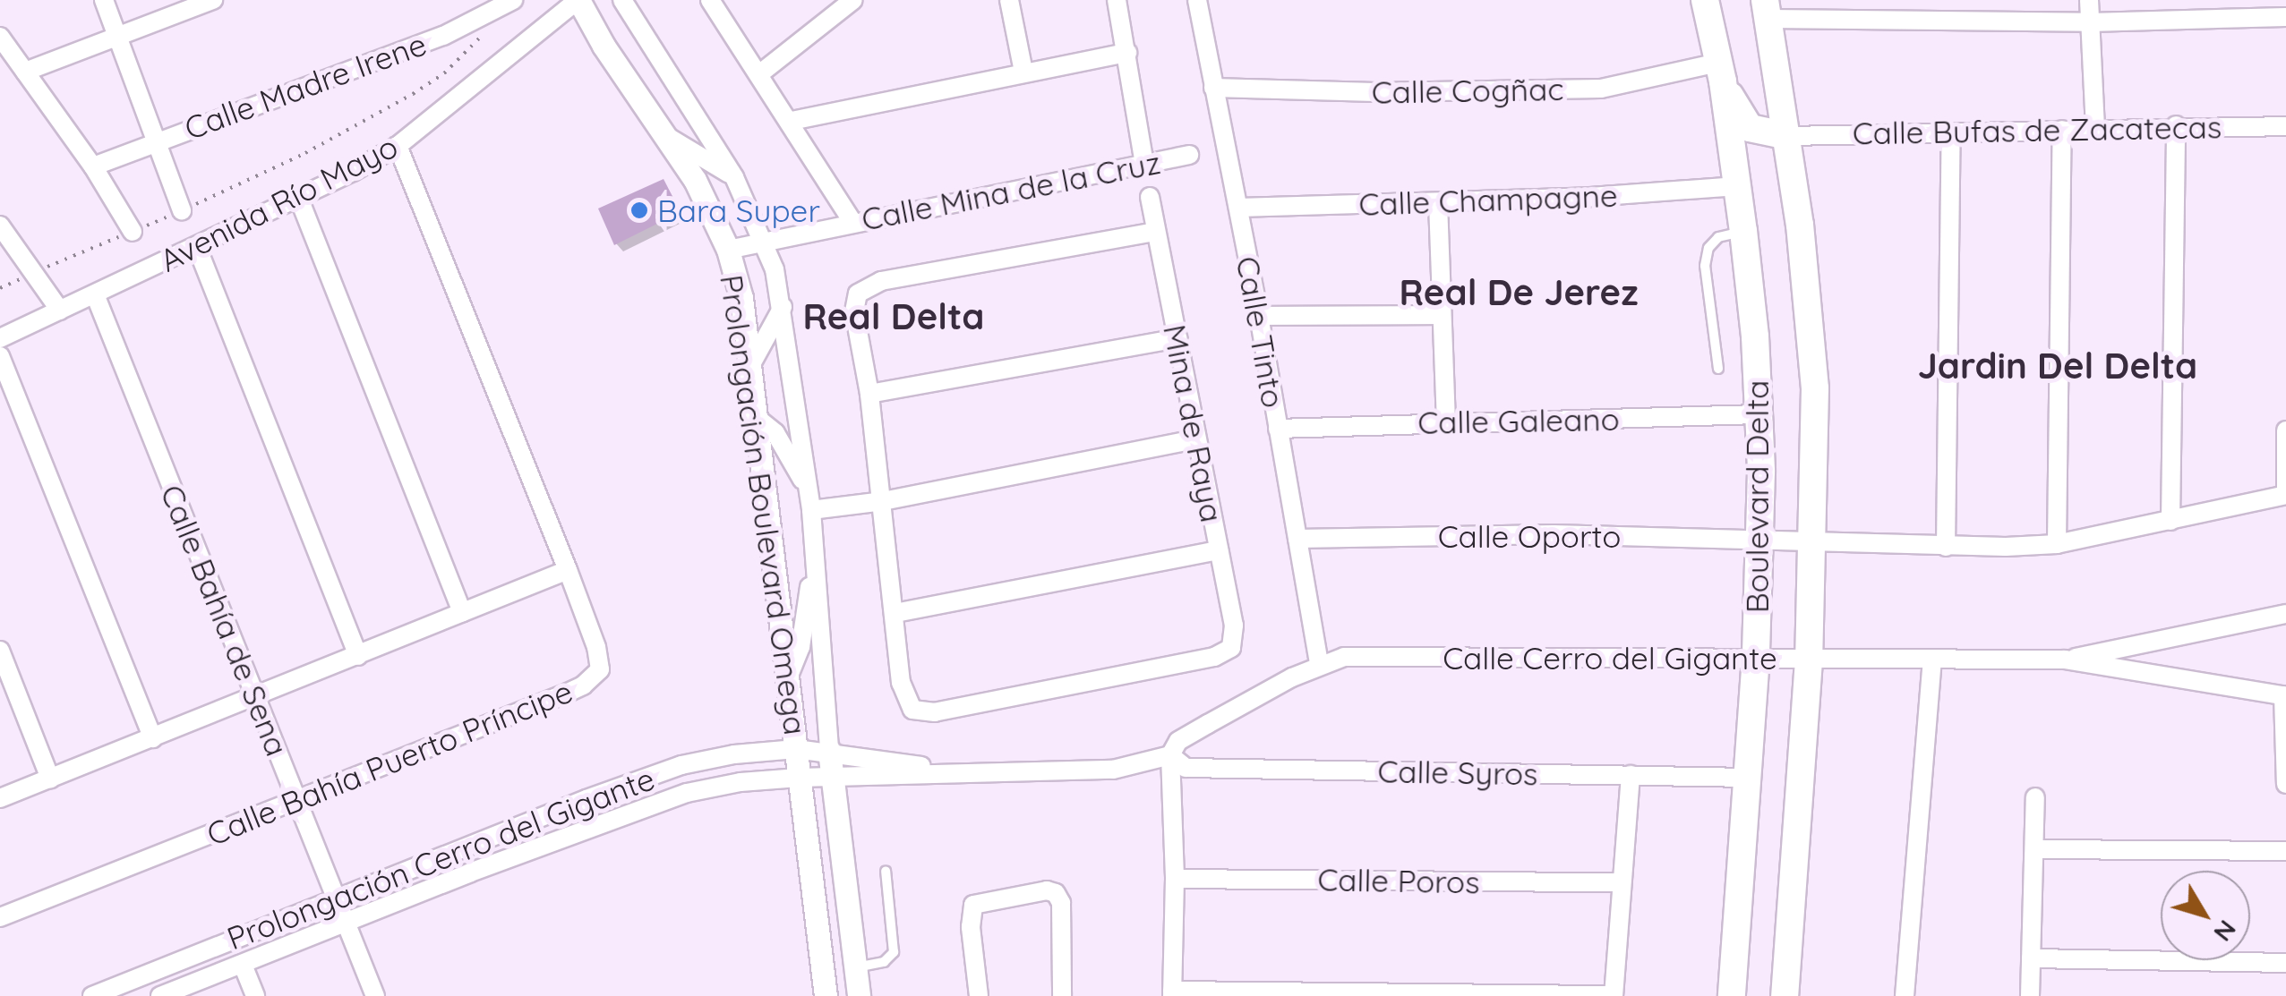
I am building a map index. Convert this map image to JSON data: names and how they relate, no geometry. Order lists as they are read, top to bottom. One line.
{"streets":{"main road":["Boulevard Delta"],"street":["Calle Madre Irene","Calle Cogñac","Calle Bufas de Zacatecas","Calle Mina de la Cruz","Calle Champagne","Avenida Río Mayo","Calle Tinto","Calle Galeano","Mina de Raya","Prolongación Boulevard Omega","Calle Oporto","Calle Bahía de Sena","Calle Cerro del Gigante","Calle Bahía Puerto Príncipe","Calle Syros","Prolongación Cerro del Gigante","Calle Poros"]},"crossings":[["Calle Madre Irene","Avenida Río Mayo"],["Calle Cogñac","Calle Tinto"],["Calle Cogñac","Boulevard Delta"],["Calle Bufas de Zacatecas","Boulevard Delta"],["Calle Mina de la Cruz","Prolongación Boulevard Omega"],["Calle Champagne","Calle Tinto"],["Calle Champagne","Boulevard Delta"],["Avenida Río Mayo","Prolongación Boulevard Omega"],["Avenida Río Mayo","Calle Bahía de Sena"],["Avenida Río Mayo","Calle Bahía Puerto Príncipe"],["Calle Tinto","Calle Galeano"],["Calle Tinto","Calle Oporto"],["Calle Tinto","Calle Cerro del Gigante"],["Calle Galeano","Boulevard Delta"],["Boulevard Delta","Calle Oporto"],["Boulevard Delta","Calle Cerro del Gigante"],["Boulevard Delta","Calle Syros"],["Prolongación Boulevard Omega","Calle Cerro del Gigante"],["Prolongación Boulevard Omega","Prolongación Cerro del Gigante"],["Calle Bahía de Sena","Calle Bahía Puerto Príncipe"],["Calle Bahía de Sena","Prolongación Cerro del Gigante"],["Calle Cerro del Gigante","Calle Syros"],["Calle Cerro del Gigante","Prolongación Cerro del Gigante"]],"districts":["Real De Jerez","Real Delta","Jardin Del Delta"],"places":["Bara Super"],"north":"bottom right"}
